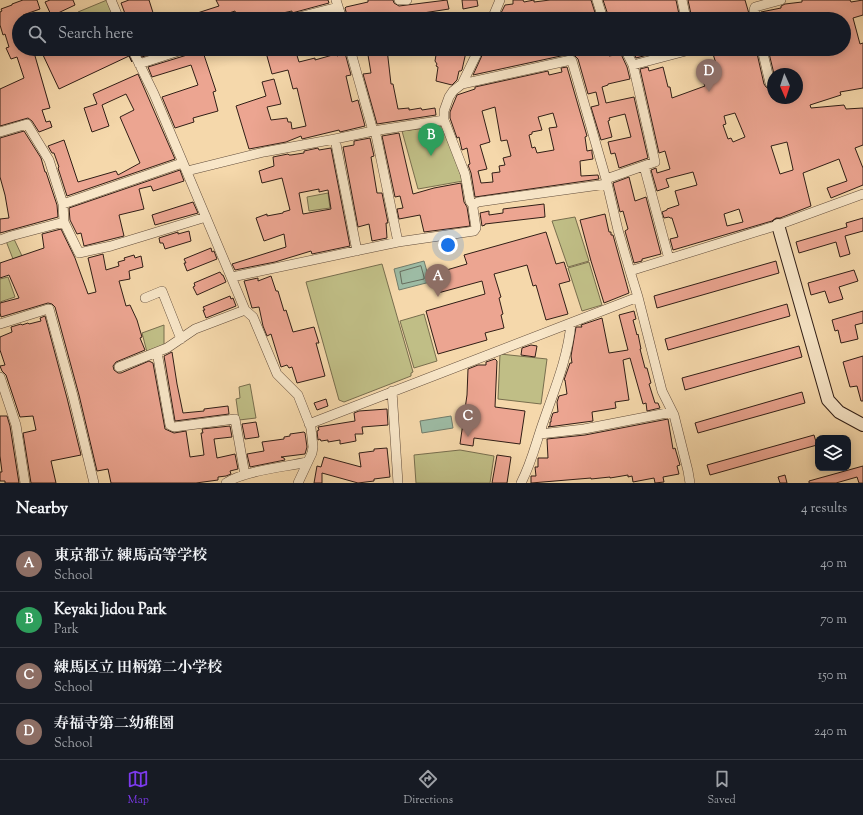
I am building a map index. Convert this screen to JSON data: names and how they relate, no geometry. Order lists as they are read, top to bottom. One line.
{"north":"bottom","page":{"search":"Search here","pins":["D","B","A","C"],"heading":["Nearby","4 results"],"list":[{"mark":"A","name":"東京都立 練馬高等学校","note":"School","value":"40 m"},{"mark":"B","name":"Keyaki Jidou Park","note":"Park","value":"70 m"},{"mark":"C","name":"練馬区立 田柄第二小学校","note":"School","value":"150 m"},{"mark":"D","name":"寿福寺第二幼稚園","note":"School","value":"240 m"}],"nav":["Map","Directions","Saved"]}}
